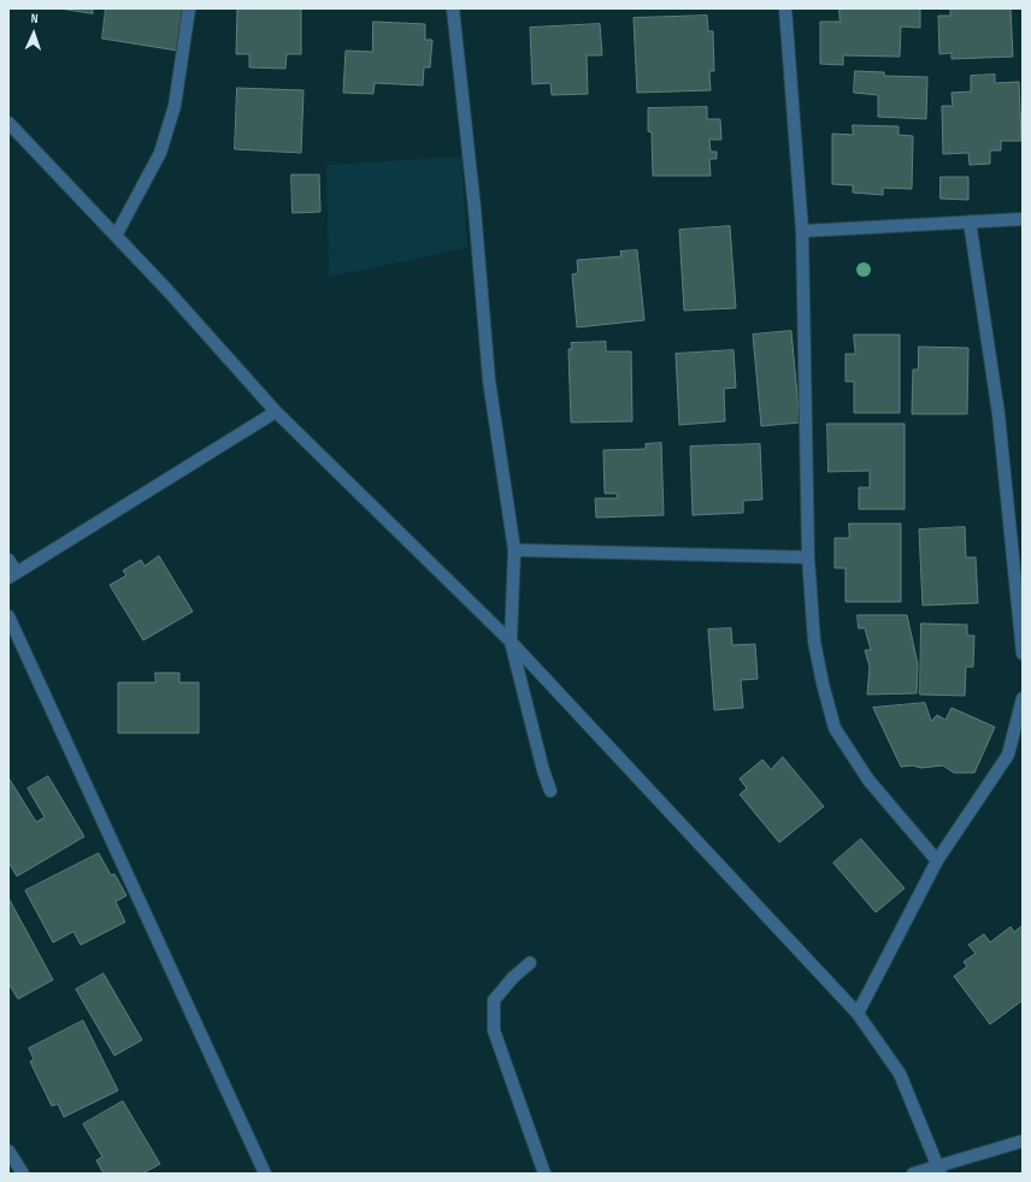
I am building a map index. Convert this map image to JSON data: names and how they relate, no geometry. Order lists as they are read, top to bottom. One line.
{"north":"top"}
